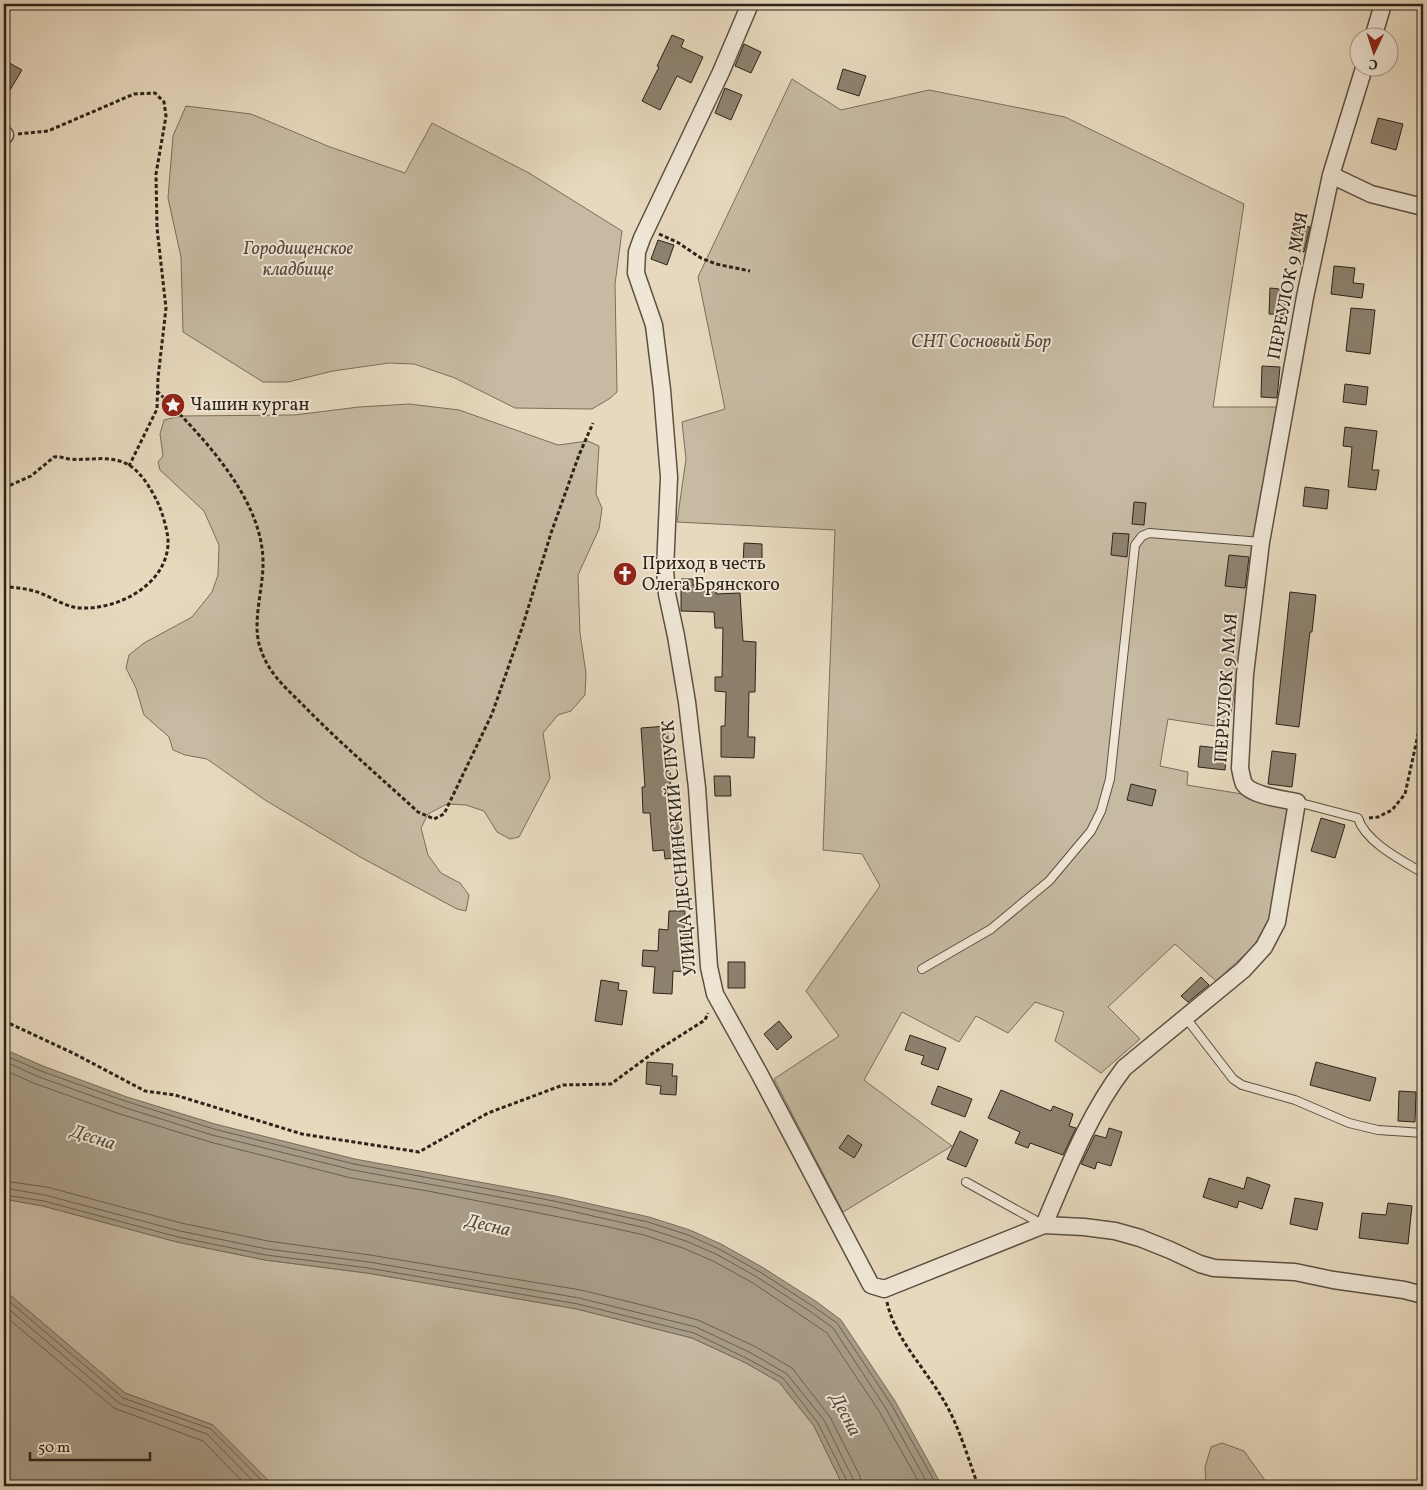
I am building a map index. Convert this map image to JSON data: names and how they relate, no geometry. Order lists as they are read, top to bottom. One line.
{"streets":{"street":["ПЕРЕУЛОК 9 МАЯ","УЛИЦА ДЕСНИНСКИЙ СПУСК"]},"water":["Десна"],"parks":["Городищенское кладбище","СНТ Сосновый Бор"],"places":{"place":["Чашин курган"],"church":["Приход в честь Олега Брянского"]},"scale_bar":"50 m","north":"bottom"}
